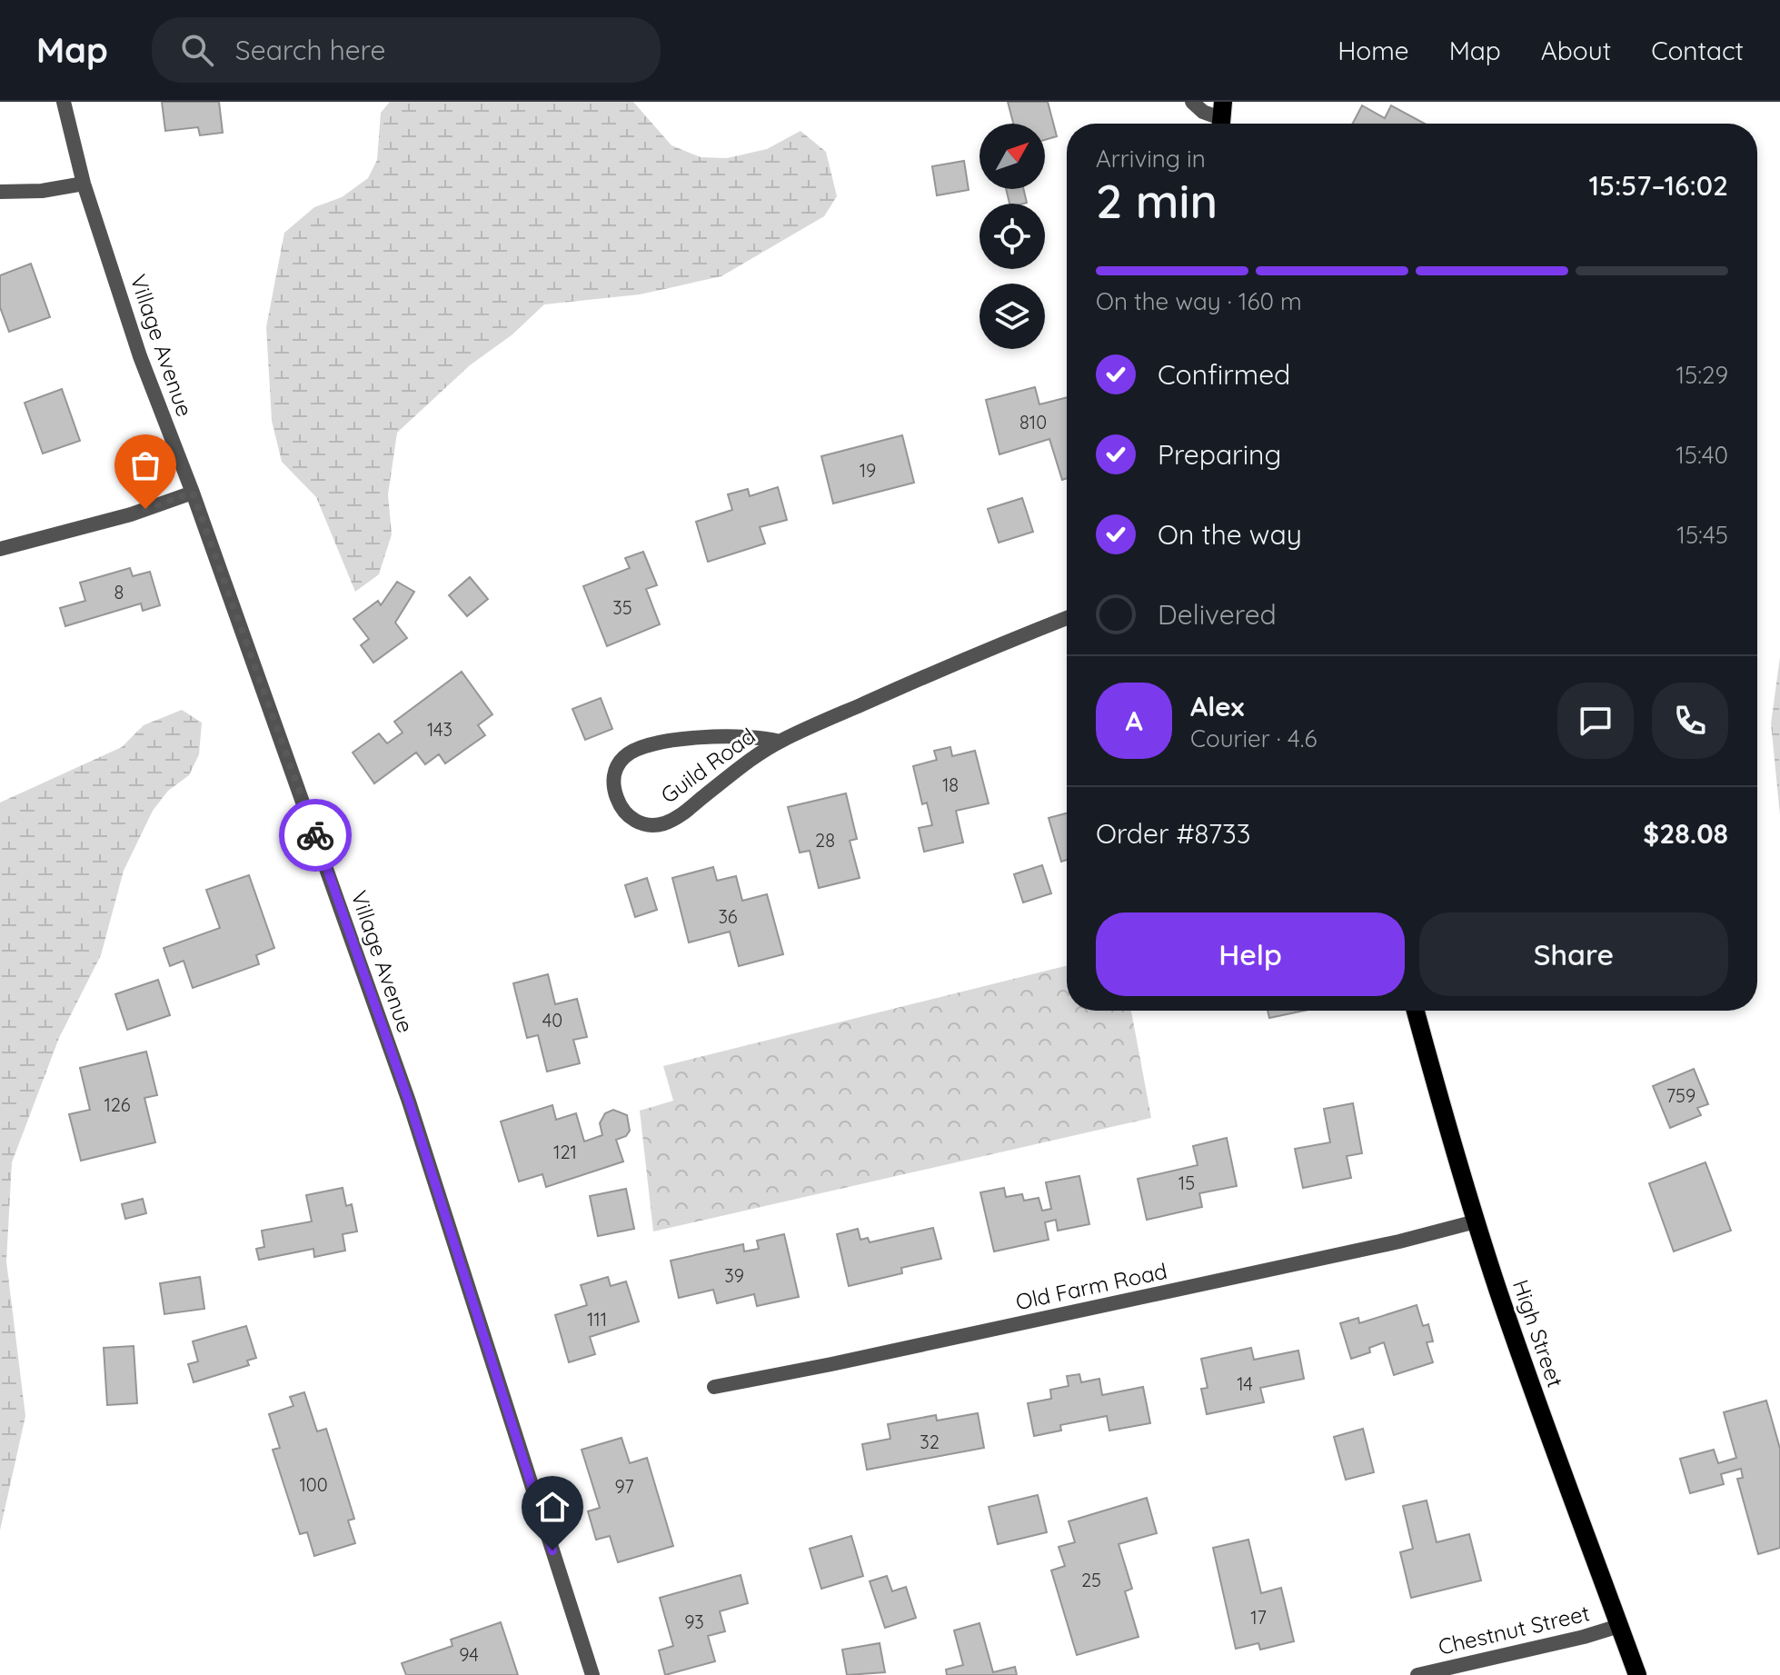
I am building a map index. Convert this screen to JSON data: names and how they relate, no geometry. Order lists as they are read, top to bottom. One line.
{"streets":{"main road":["High Street"],"street":["Village Avenue","Guild Road","Old Farm Road","Chestnut Street"]},"crossings":[["Old Farm Road","High Street"],["High Street","Chestnut Street"]],"house_numbers":["810","19","8","35","143","18","28","36","40","759","126","121","15","39","111","14","32","100","97","25","17","93","94"],"north":"top right","page":{"header":"Map","search":"Search here","nav":["Home","Map","About","Contact"],"heading":["2 min","Arriving in","15:57–16:02"],"panel":["Alex","Courier · 4.6","Order #8733","$28.08"],"bar":"On the way · 160 m","list":[["Confirmed","15:29"],["Preparing","15:40"],["On the way","15:45"],"Delivered"],"round":"A","buttons":["Help","Share"]}}
